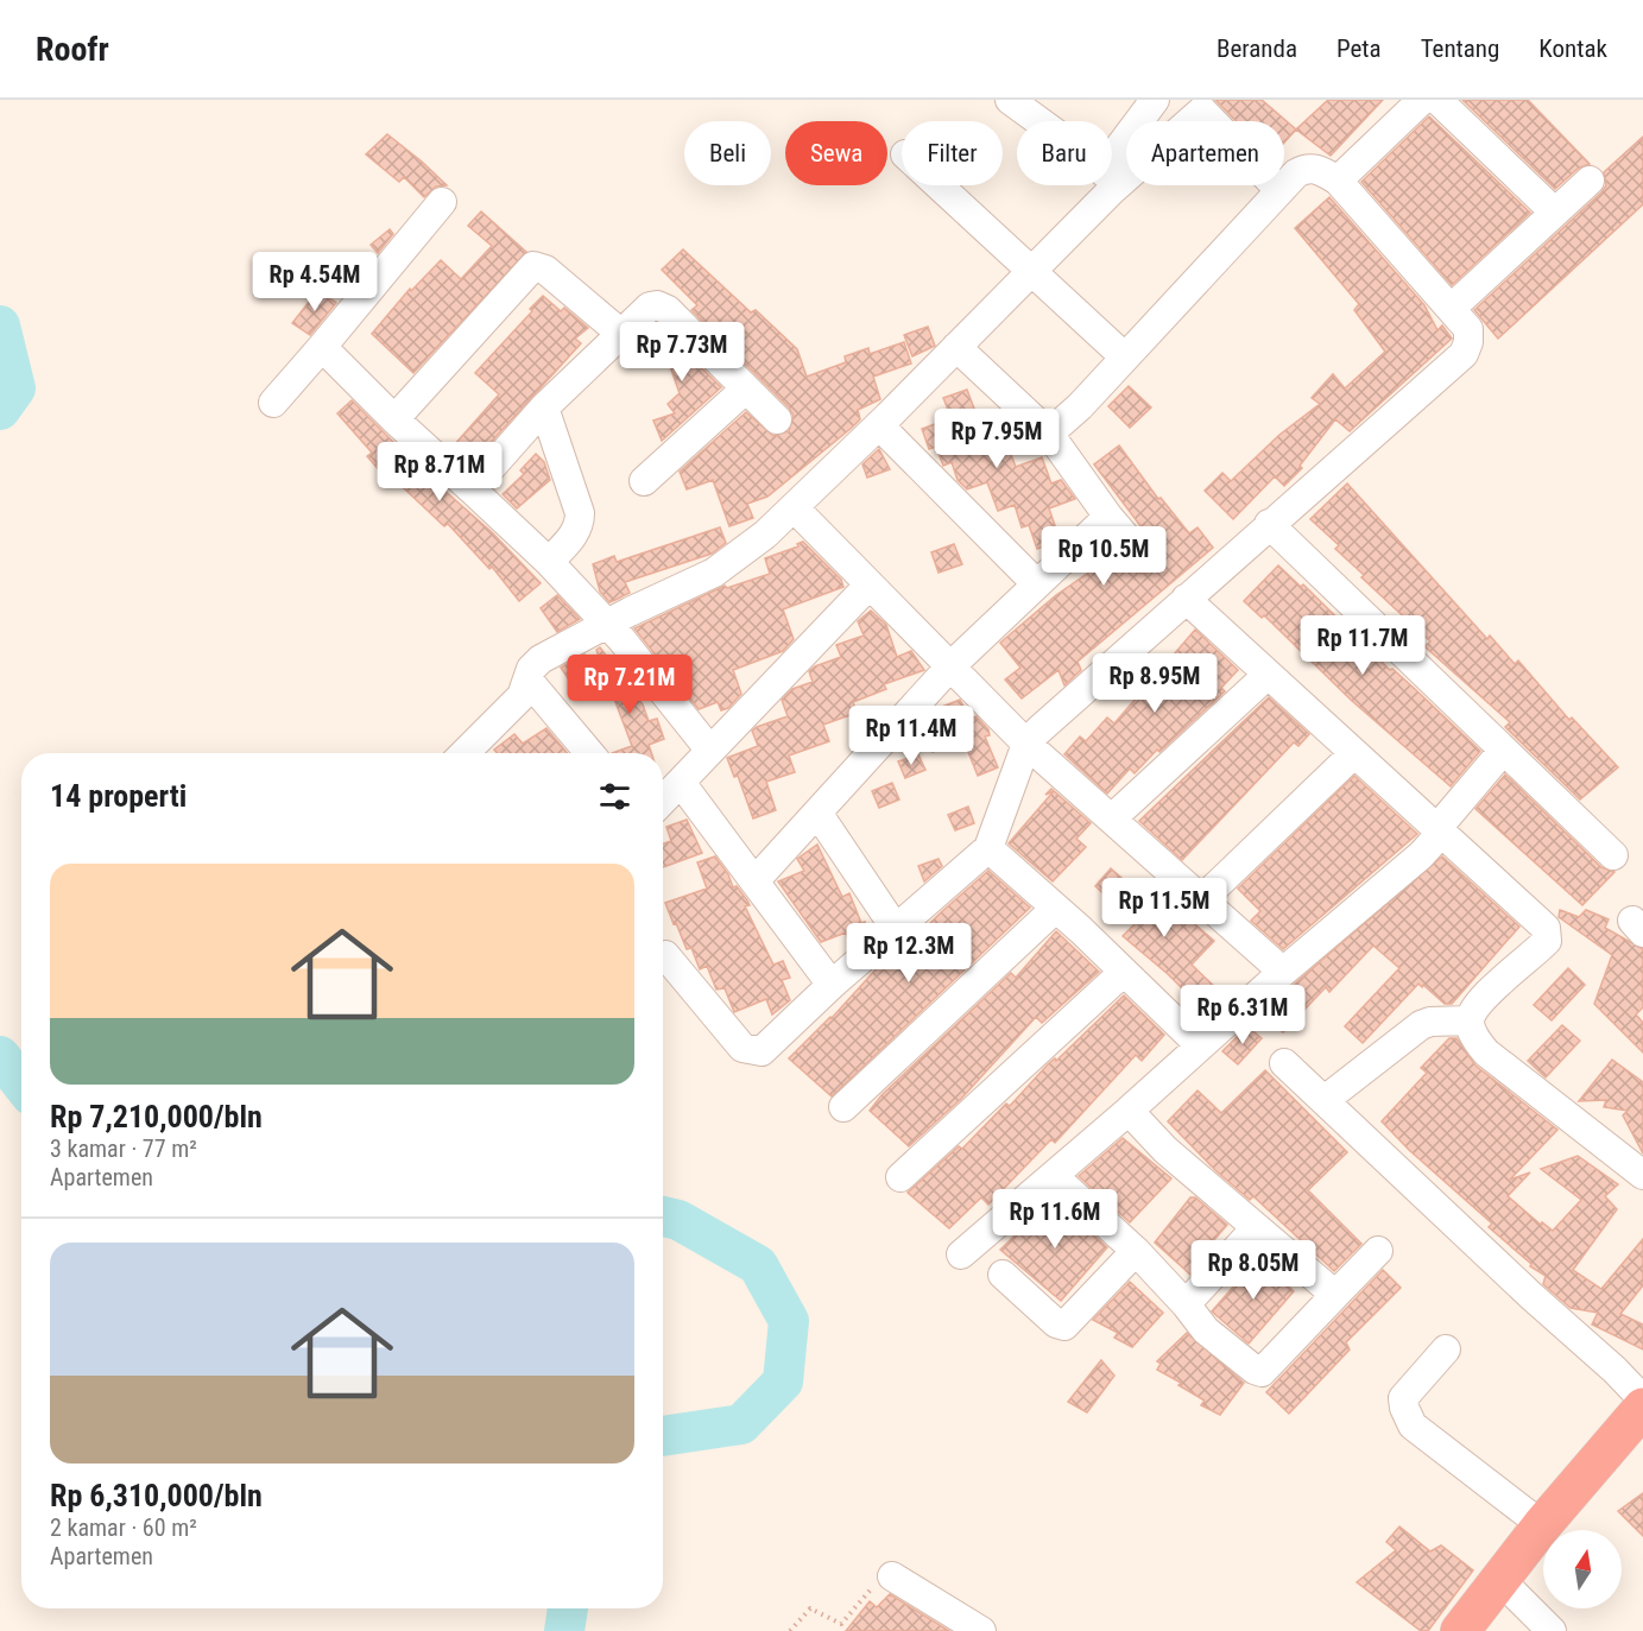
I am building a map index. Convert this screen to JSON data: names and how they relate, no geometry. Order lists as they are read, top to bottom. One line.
{"north":"top","page":{"header":"Roofr","nav":["Beranda","Peta","Tentang","Kontak"],"chip":["Beli","Sewa","Filter","Baru","Apartemen"],"price":["Rp 4.54M","Rp 7.73M","Rp 7.95M","Rp 8.71M","Rp 10.5M","Rp 11.7M","Rp 8.95M","Rp 7.21M","Rp 11.4M","Rp 11.5M","Rp 12.3M","Rp 6.31M","Rp 11.6M","Rp 8.05M"],"heading":"14 properti","list":[{"name":"Rp 7,210,000/bln","note":"3 kamar · 77 m² · Apartemen"},{"name":"Rp 6,310,000/bln","note":"2 kamar · 60 m² · Apartemen"}]}}
